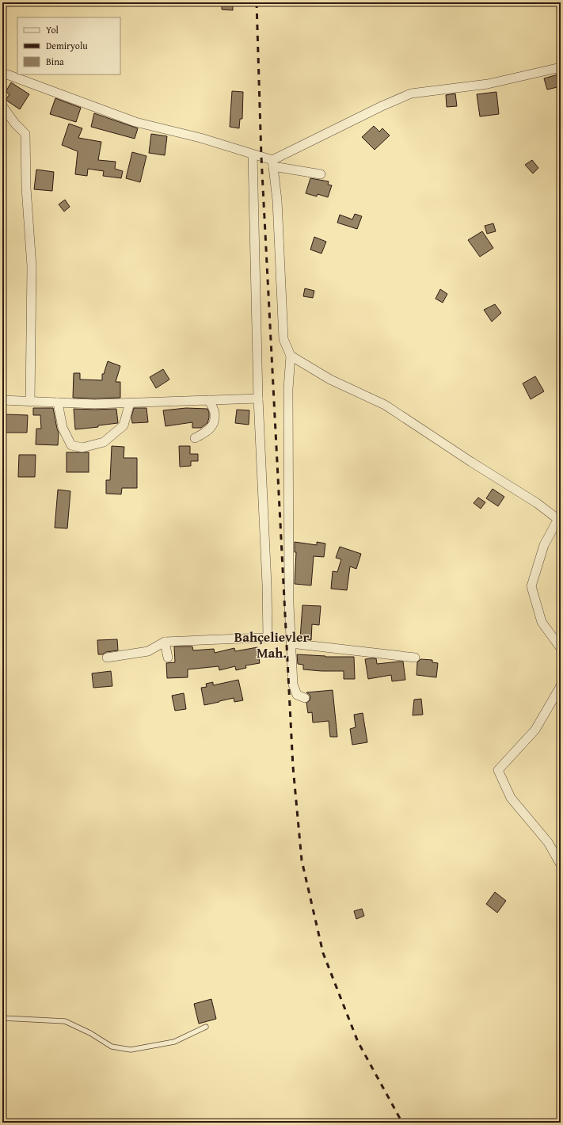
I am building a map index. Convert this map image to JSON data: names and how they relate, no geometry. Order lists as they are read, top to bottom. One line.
{"districts":["Bahçelievler Mah."],"legend":["Yol","Demiryolu","Bina"]}
